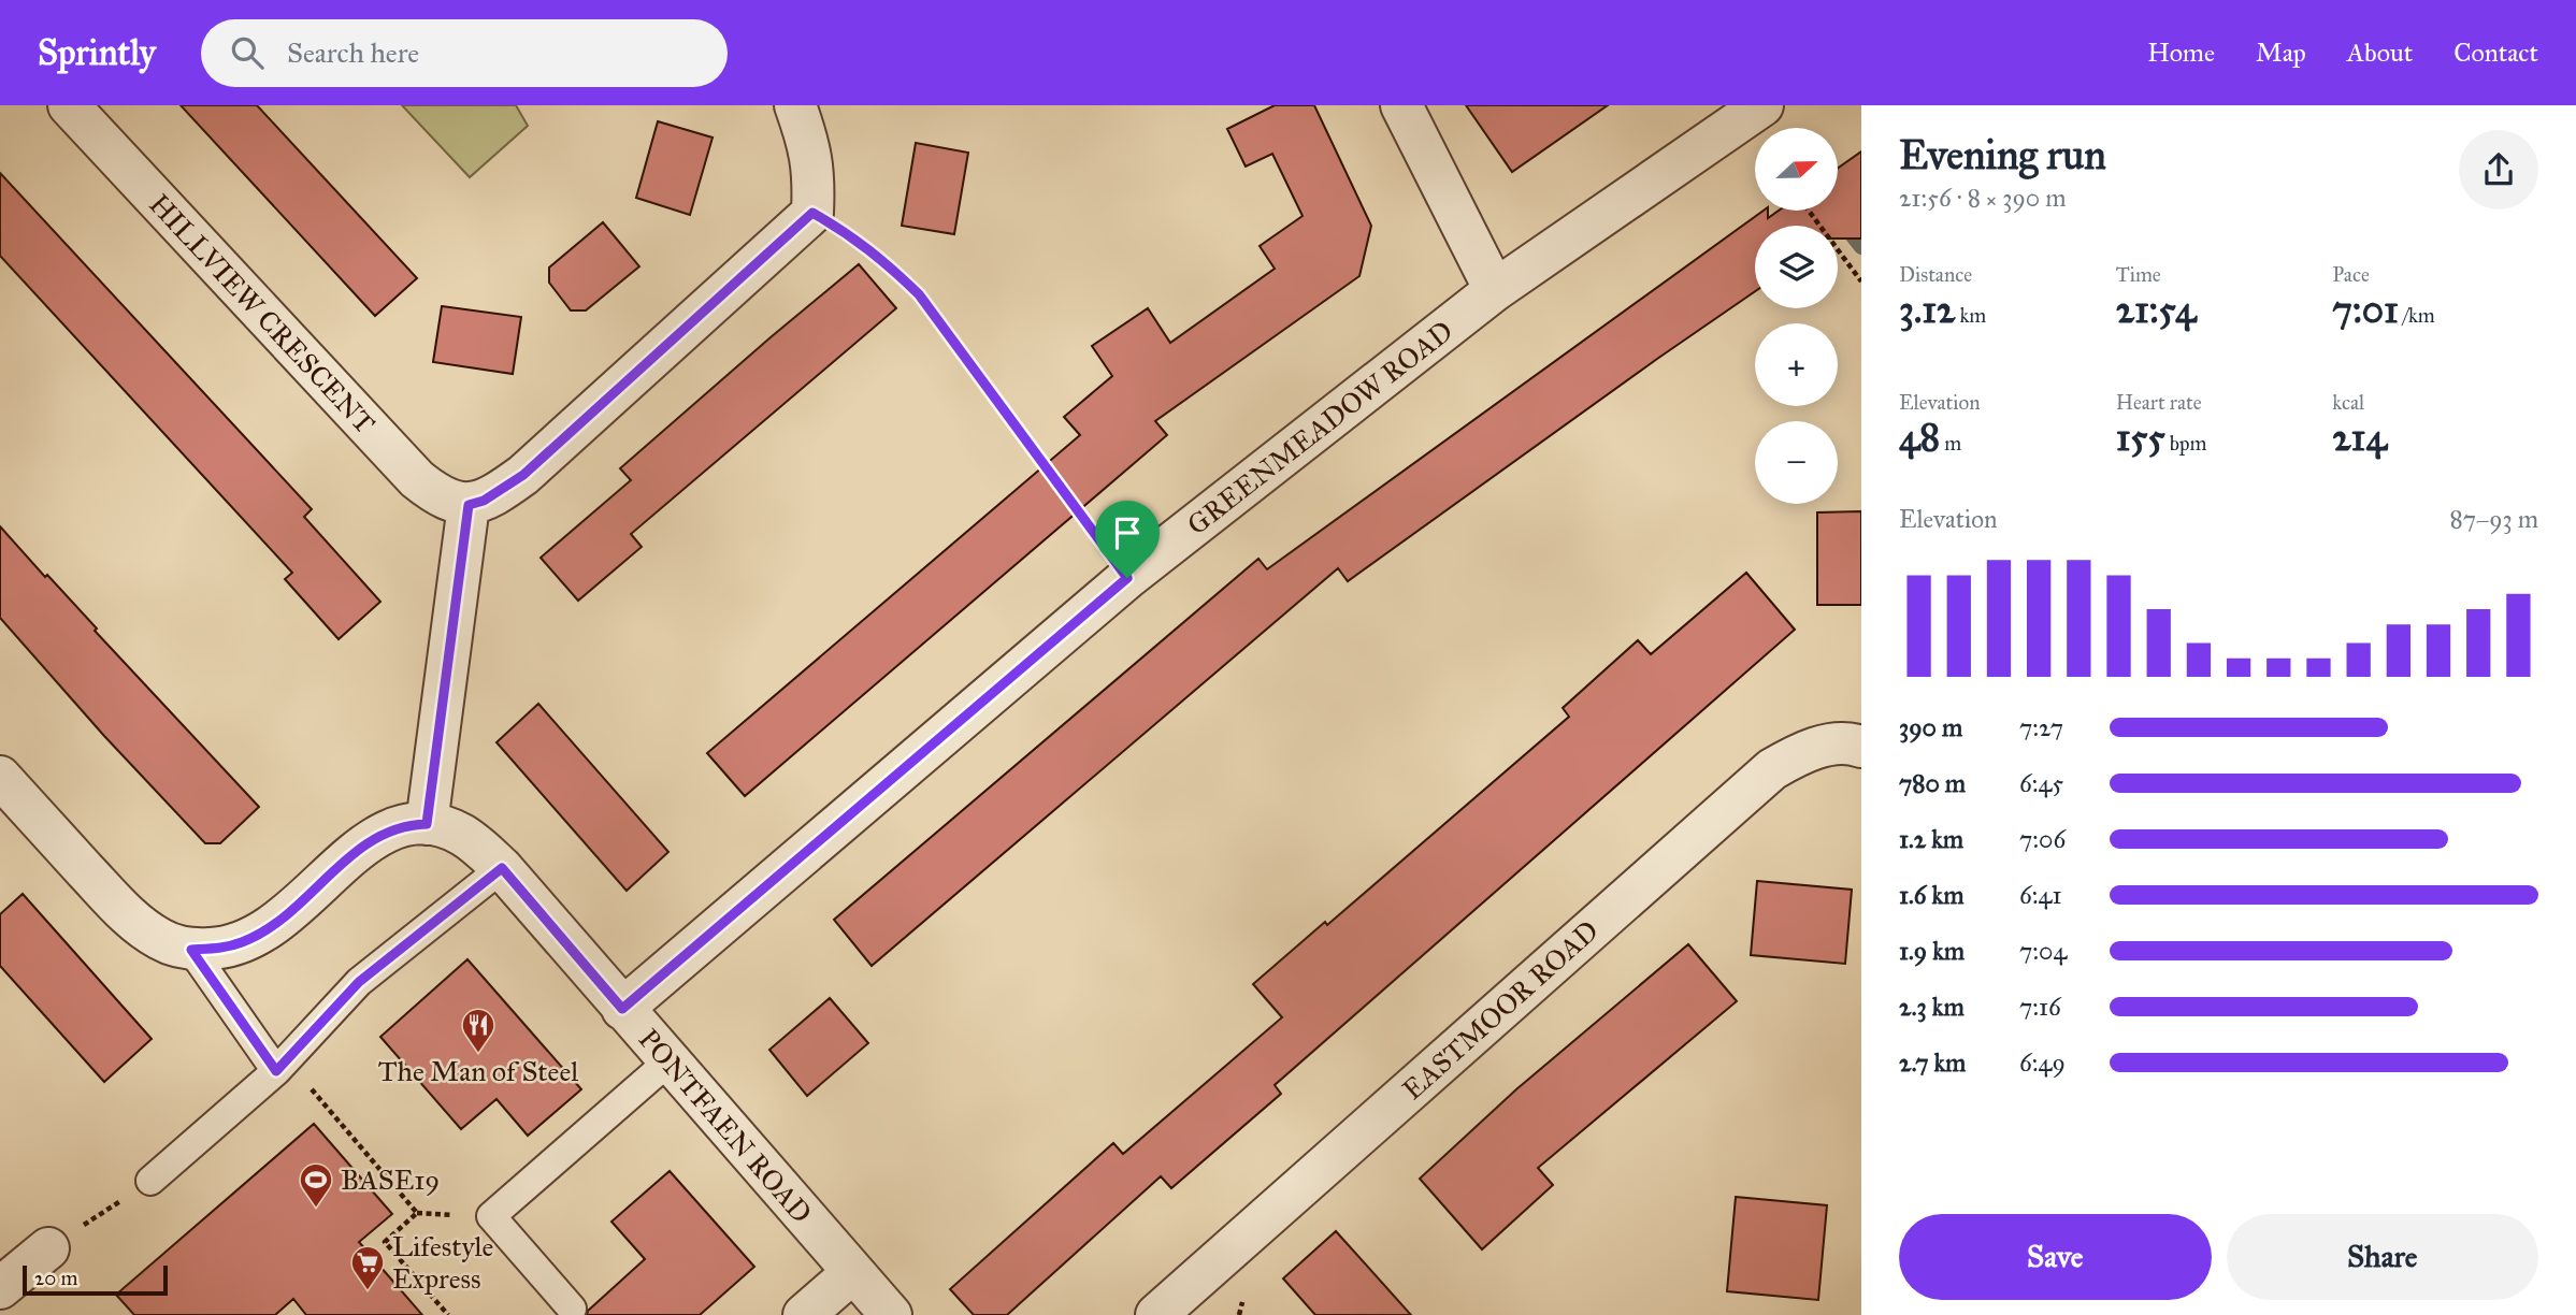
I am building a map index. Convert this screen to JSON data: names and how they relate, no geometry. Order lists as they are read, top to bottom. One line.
{"streets":{"street":["HILLVIEW CRESCENT","GREENMEADOW ROAD","EASTMOOR ROAD","PONTFAEN ROAD"]},"crossings":[["GREENMEADOW ROAD","PONTFAEN ROAD"]],"places":{"restaurant":["The Man of Steel"],"sports":["BASE19"],"supermarket":["Lifestyle Express"]},"scale_bar":"20 m","north":"right","page":{"header":"Sprintly","search":"Search here","nav":["Home","Map","About","Contact"],"heading":["Evening run","21:56 · 8 × 390 m"],"map_buttons":["+","−"],"stats":[["Distance","3.12 km"],["Time","21:54"],["Pace","7:01 /km"],["Elevation","48 m"],["Heart rate","155 bpm"],["kcal","214"]],"chart":["Elevation","87–93 m"],"list":[{"name":"390 m","note":"7:27"},{"name":"780 m","note":"6:45"},{"name":"1.2 km","note":"7:06"},{"name":"1.6 km","note":"6:41"},{"name":"1.9 km","note":"7:04"},{"name":"2.3 km","note":"7:16"},{"name":"2.7 km","note":"6:49"}],"buttons":["Save","Share"],"scale":"20 m"}}
